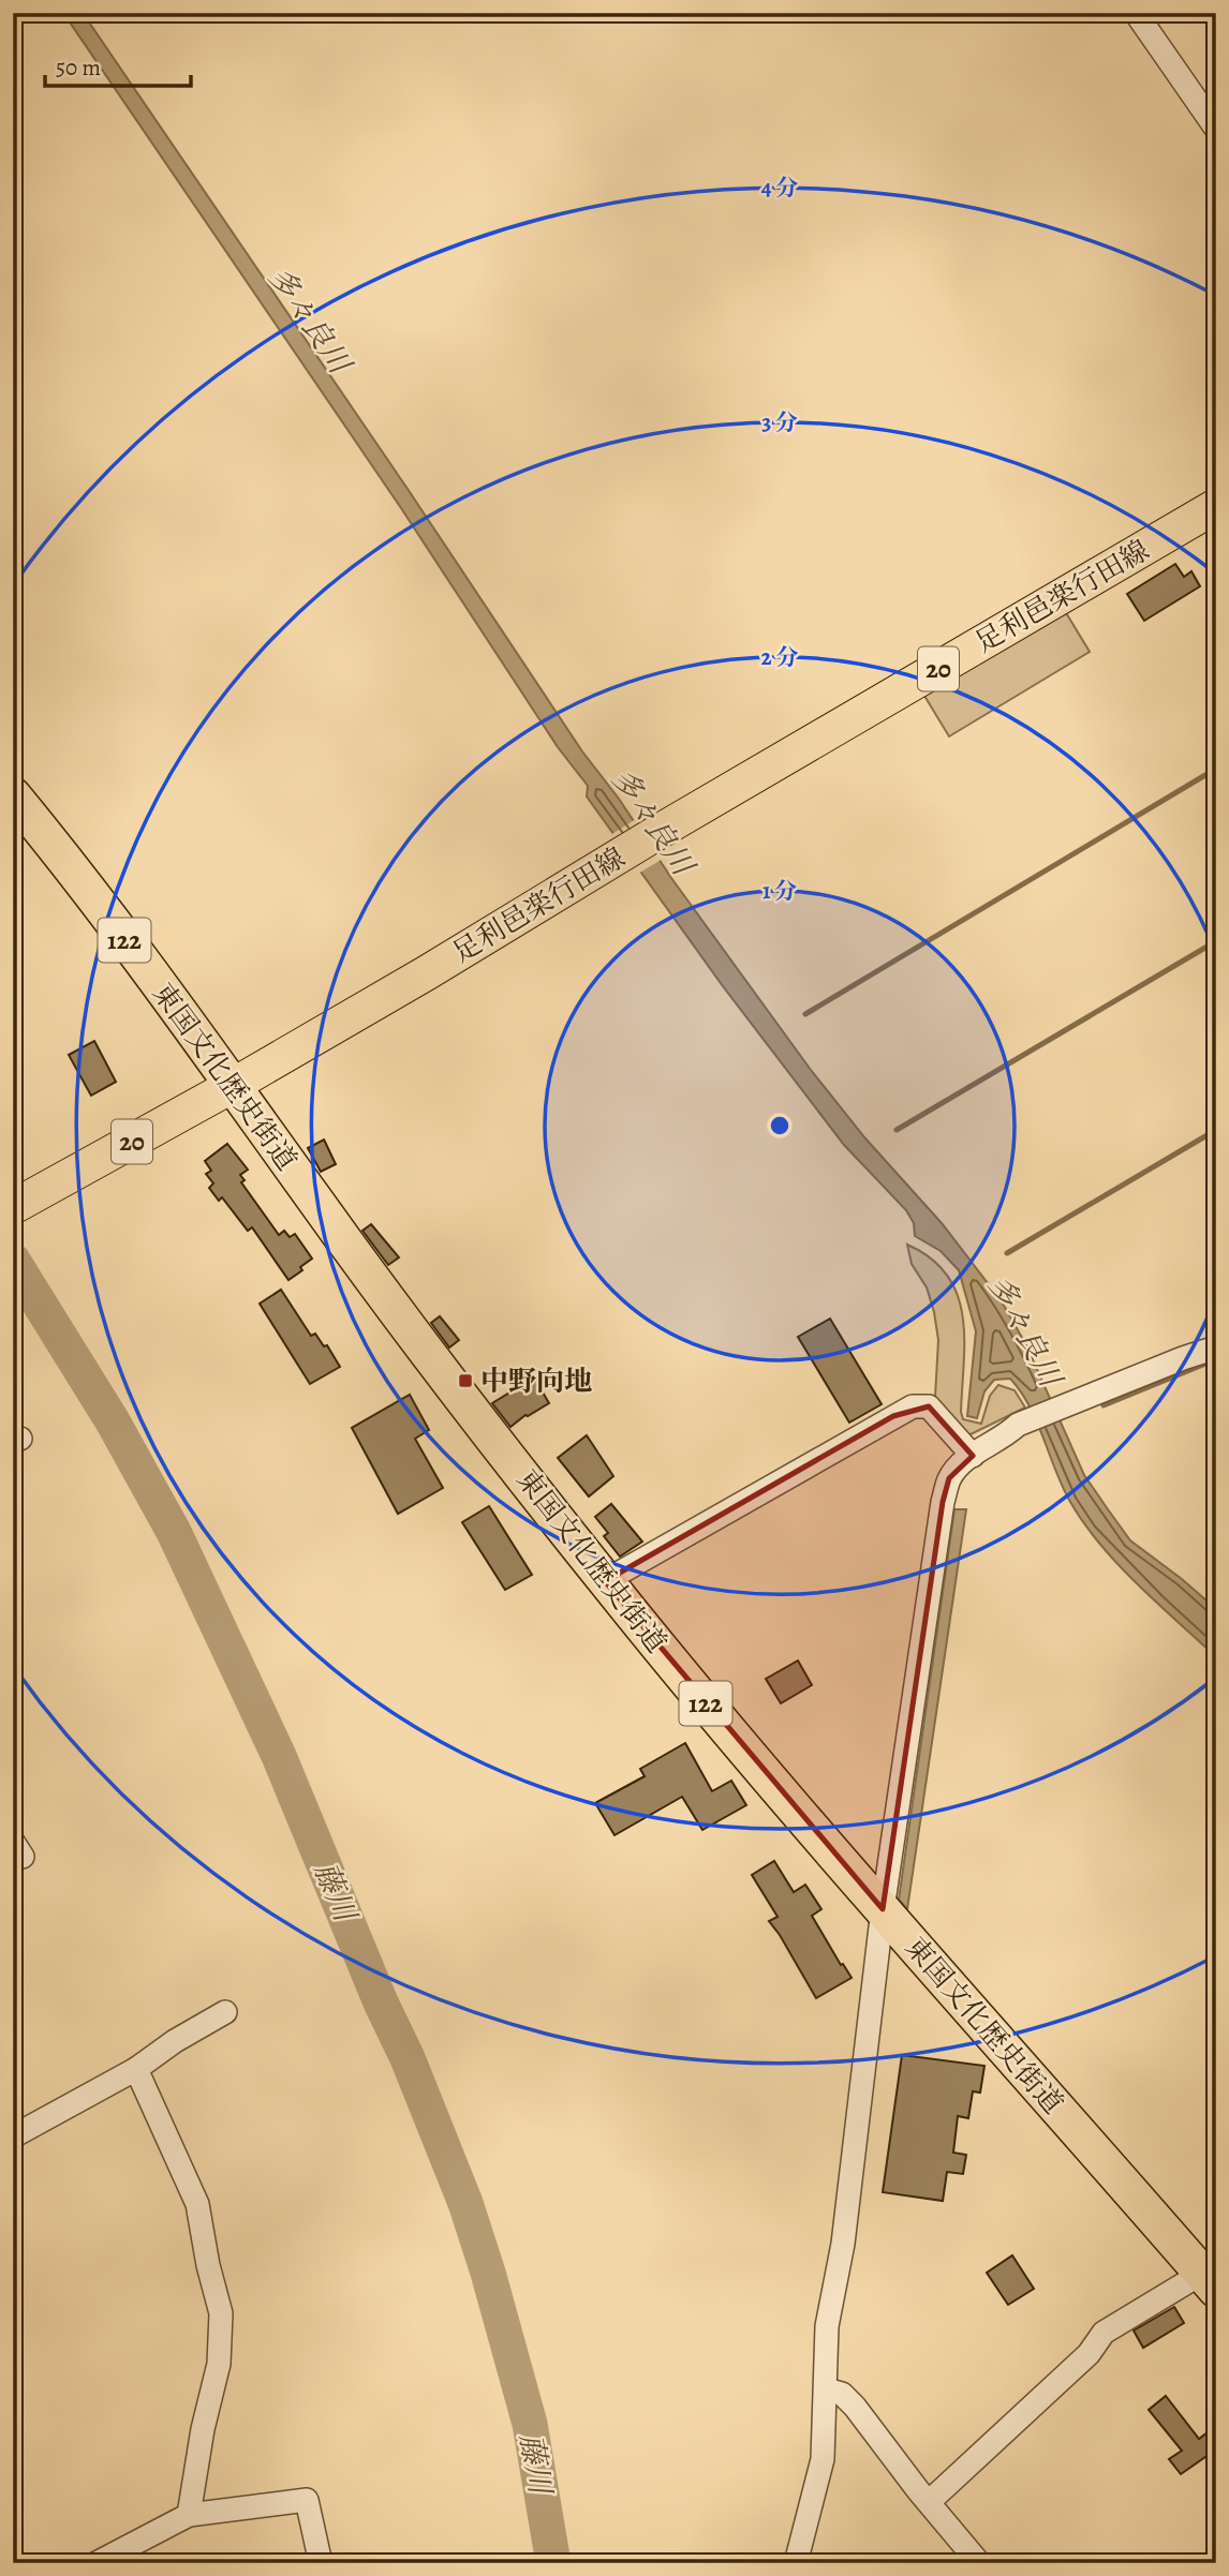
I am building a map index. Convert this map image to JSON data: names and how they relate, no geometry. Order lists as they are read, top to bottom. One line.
{"streets":{"highway":["122","東国文化歴史街道"],"main road":["足利邑楽行田線","20"]},"crossings":[["足利邑楽行田線","東国文化歴史街道"]],"water":["多々良川","藤川"],"places":{"transit":["中野向地"]},"scale_bar":"50 m","rings":["4 分","3 分","2 分","1 分"]}
